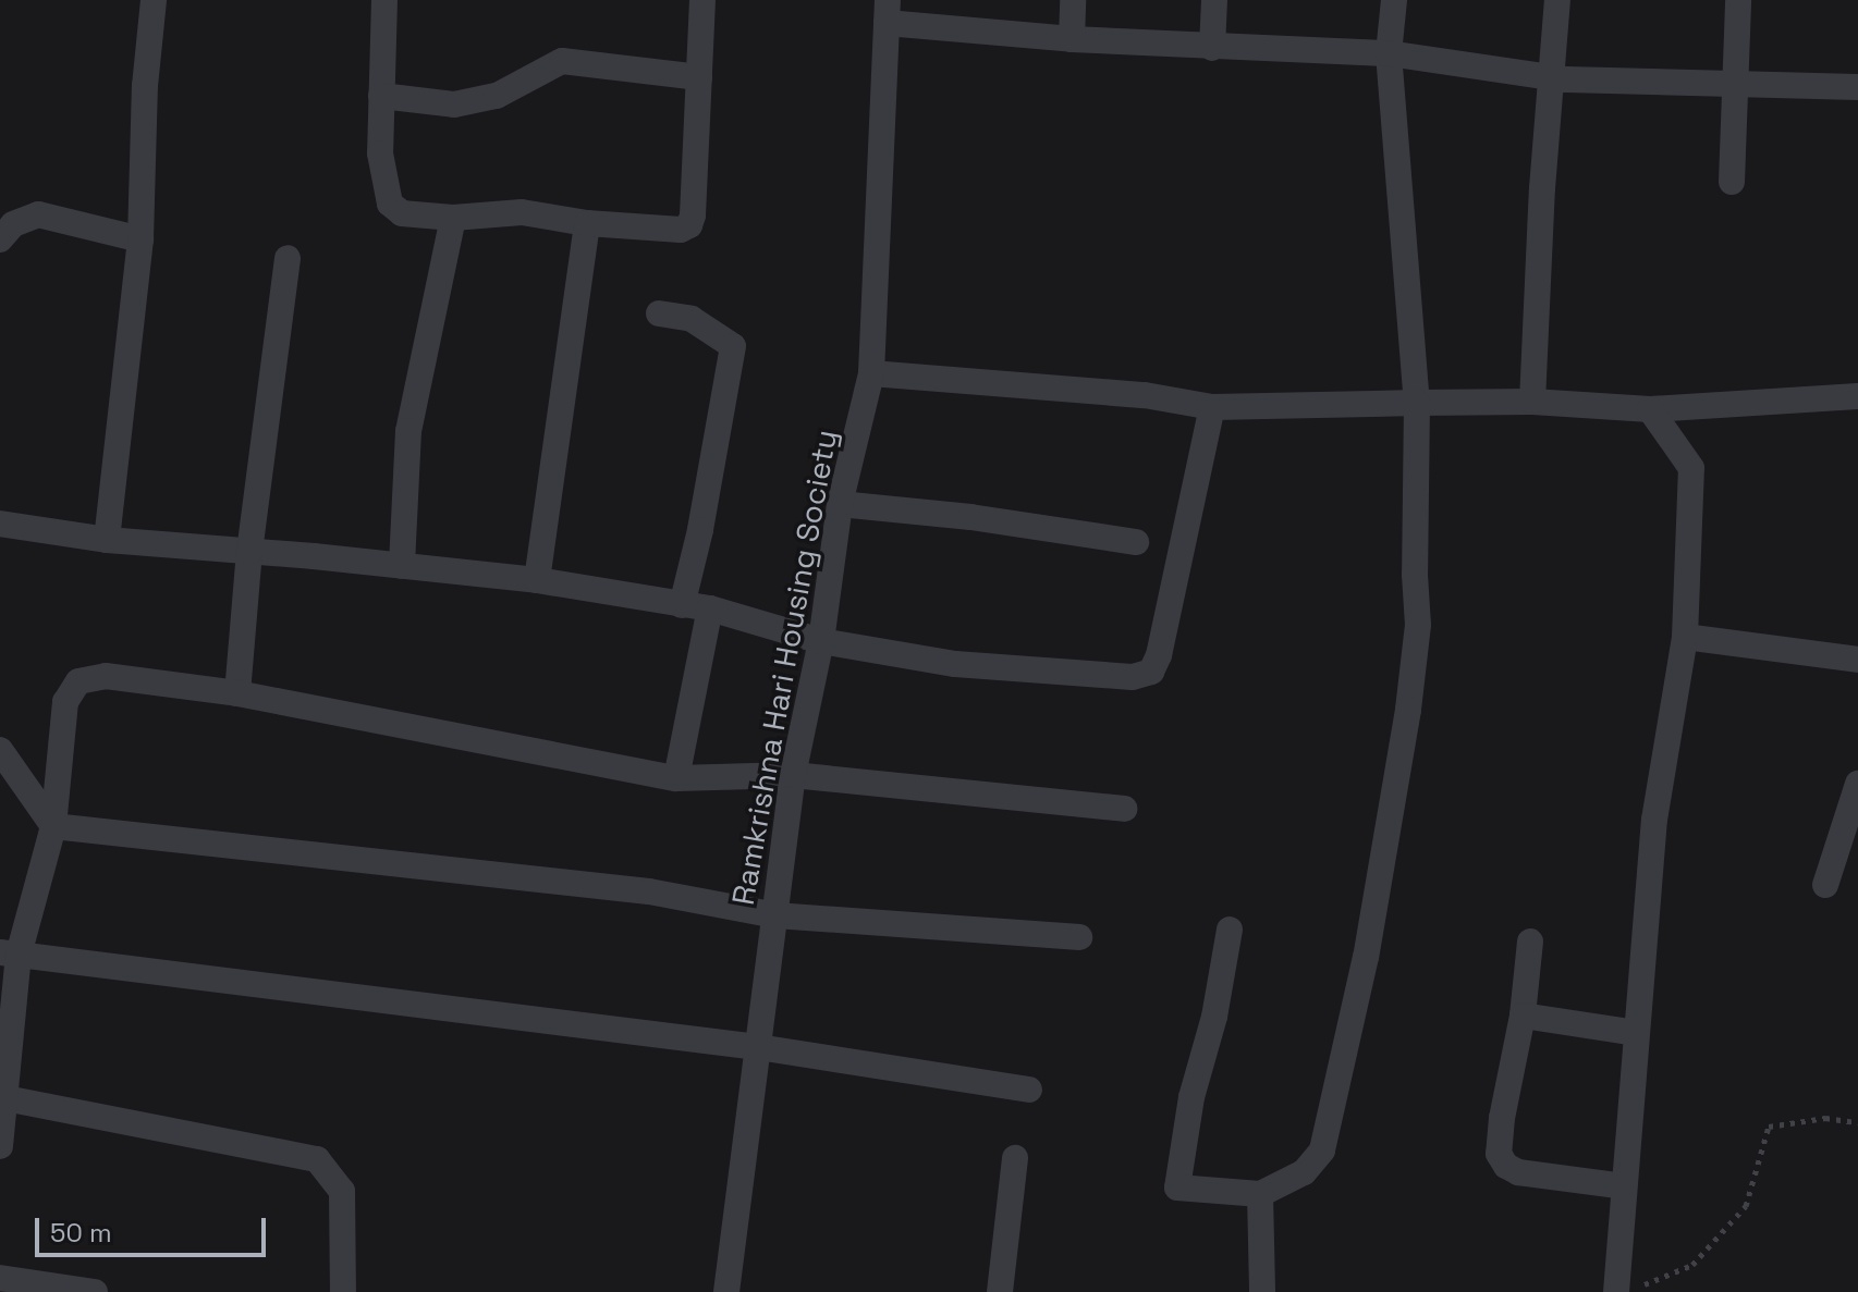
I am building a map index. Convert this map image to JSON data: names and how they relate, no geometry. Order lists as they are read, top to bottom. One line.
{"streets":{"street":["Ramkrishna Hari Housing Society"]},"scale_bar":"50 m"}
